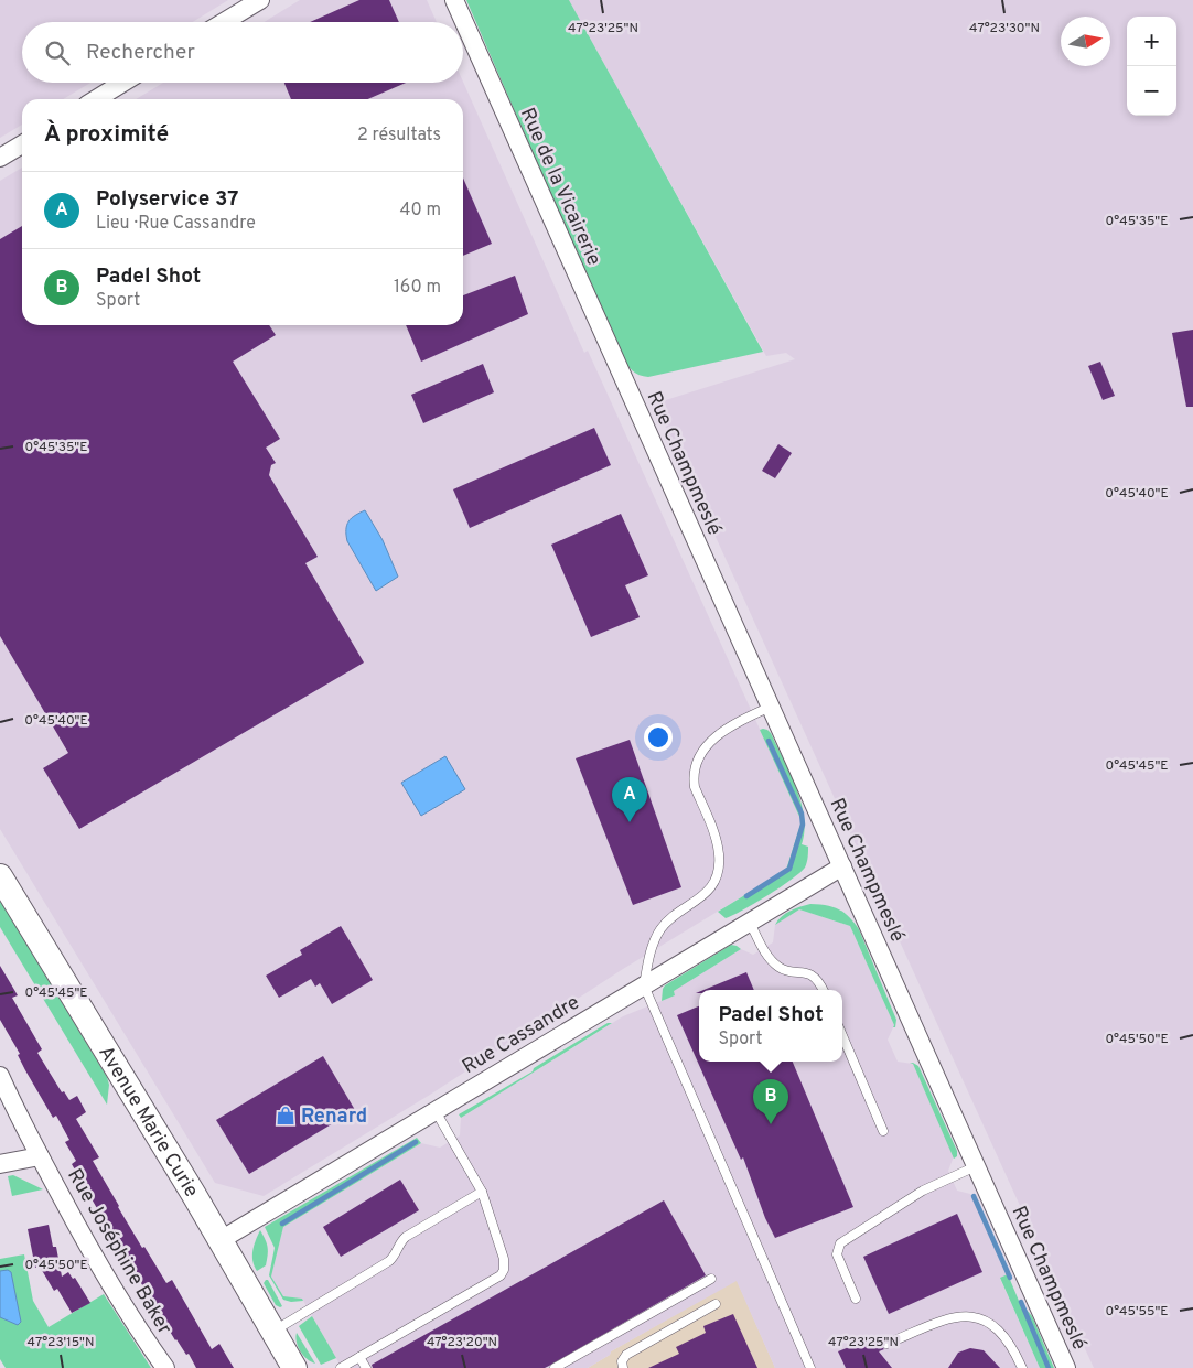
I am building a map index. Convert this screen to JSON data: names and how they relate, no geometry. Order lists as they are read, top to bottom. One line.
{"streets":{"main road":["Avenue Marie Curie"],"street":["Rue de la Vicairerie","Rue Champmeslé","Rue Cassandre","Rue Joséphine Baker"]},"crossings":[["Rue de la Vicairerie","Rue Champmeslé"],["Rue Champmeslé","Rue Cassandre"],["Rue Cassandre","Avenue Marie Curie"]],"places":{"shop":["Renard"]},"north":"right","page":{"map_buttons":["+","−"],"search":"Rechercher","heading":["À proximité","2 résultats"],"list":[{"mark":"A","name":"Polyservice 37","note":"Lieu · Rue Cassandre","value":"40 m"},{"mark":"B","name":"Padel Shot","note":"Sport","value":"160 m"}],"pins":["A","B"],"popup":["Padel Shot","Sport"]},"coordinates":["47°23'25\"N","47°23'30\"N","0°45'35\"E","0°45'40\"E","0°45'45\"E","0°45'50\"E","0°45'55\"E","47°23'15\"N","47°23'20\"N"]}
